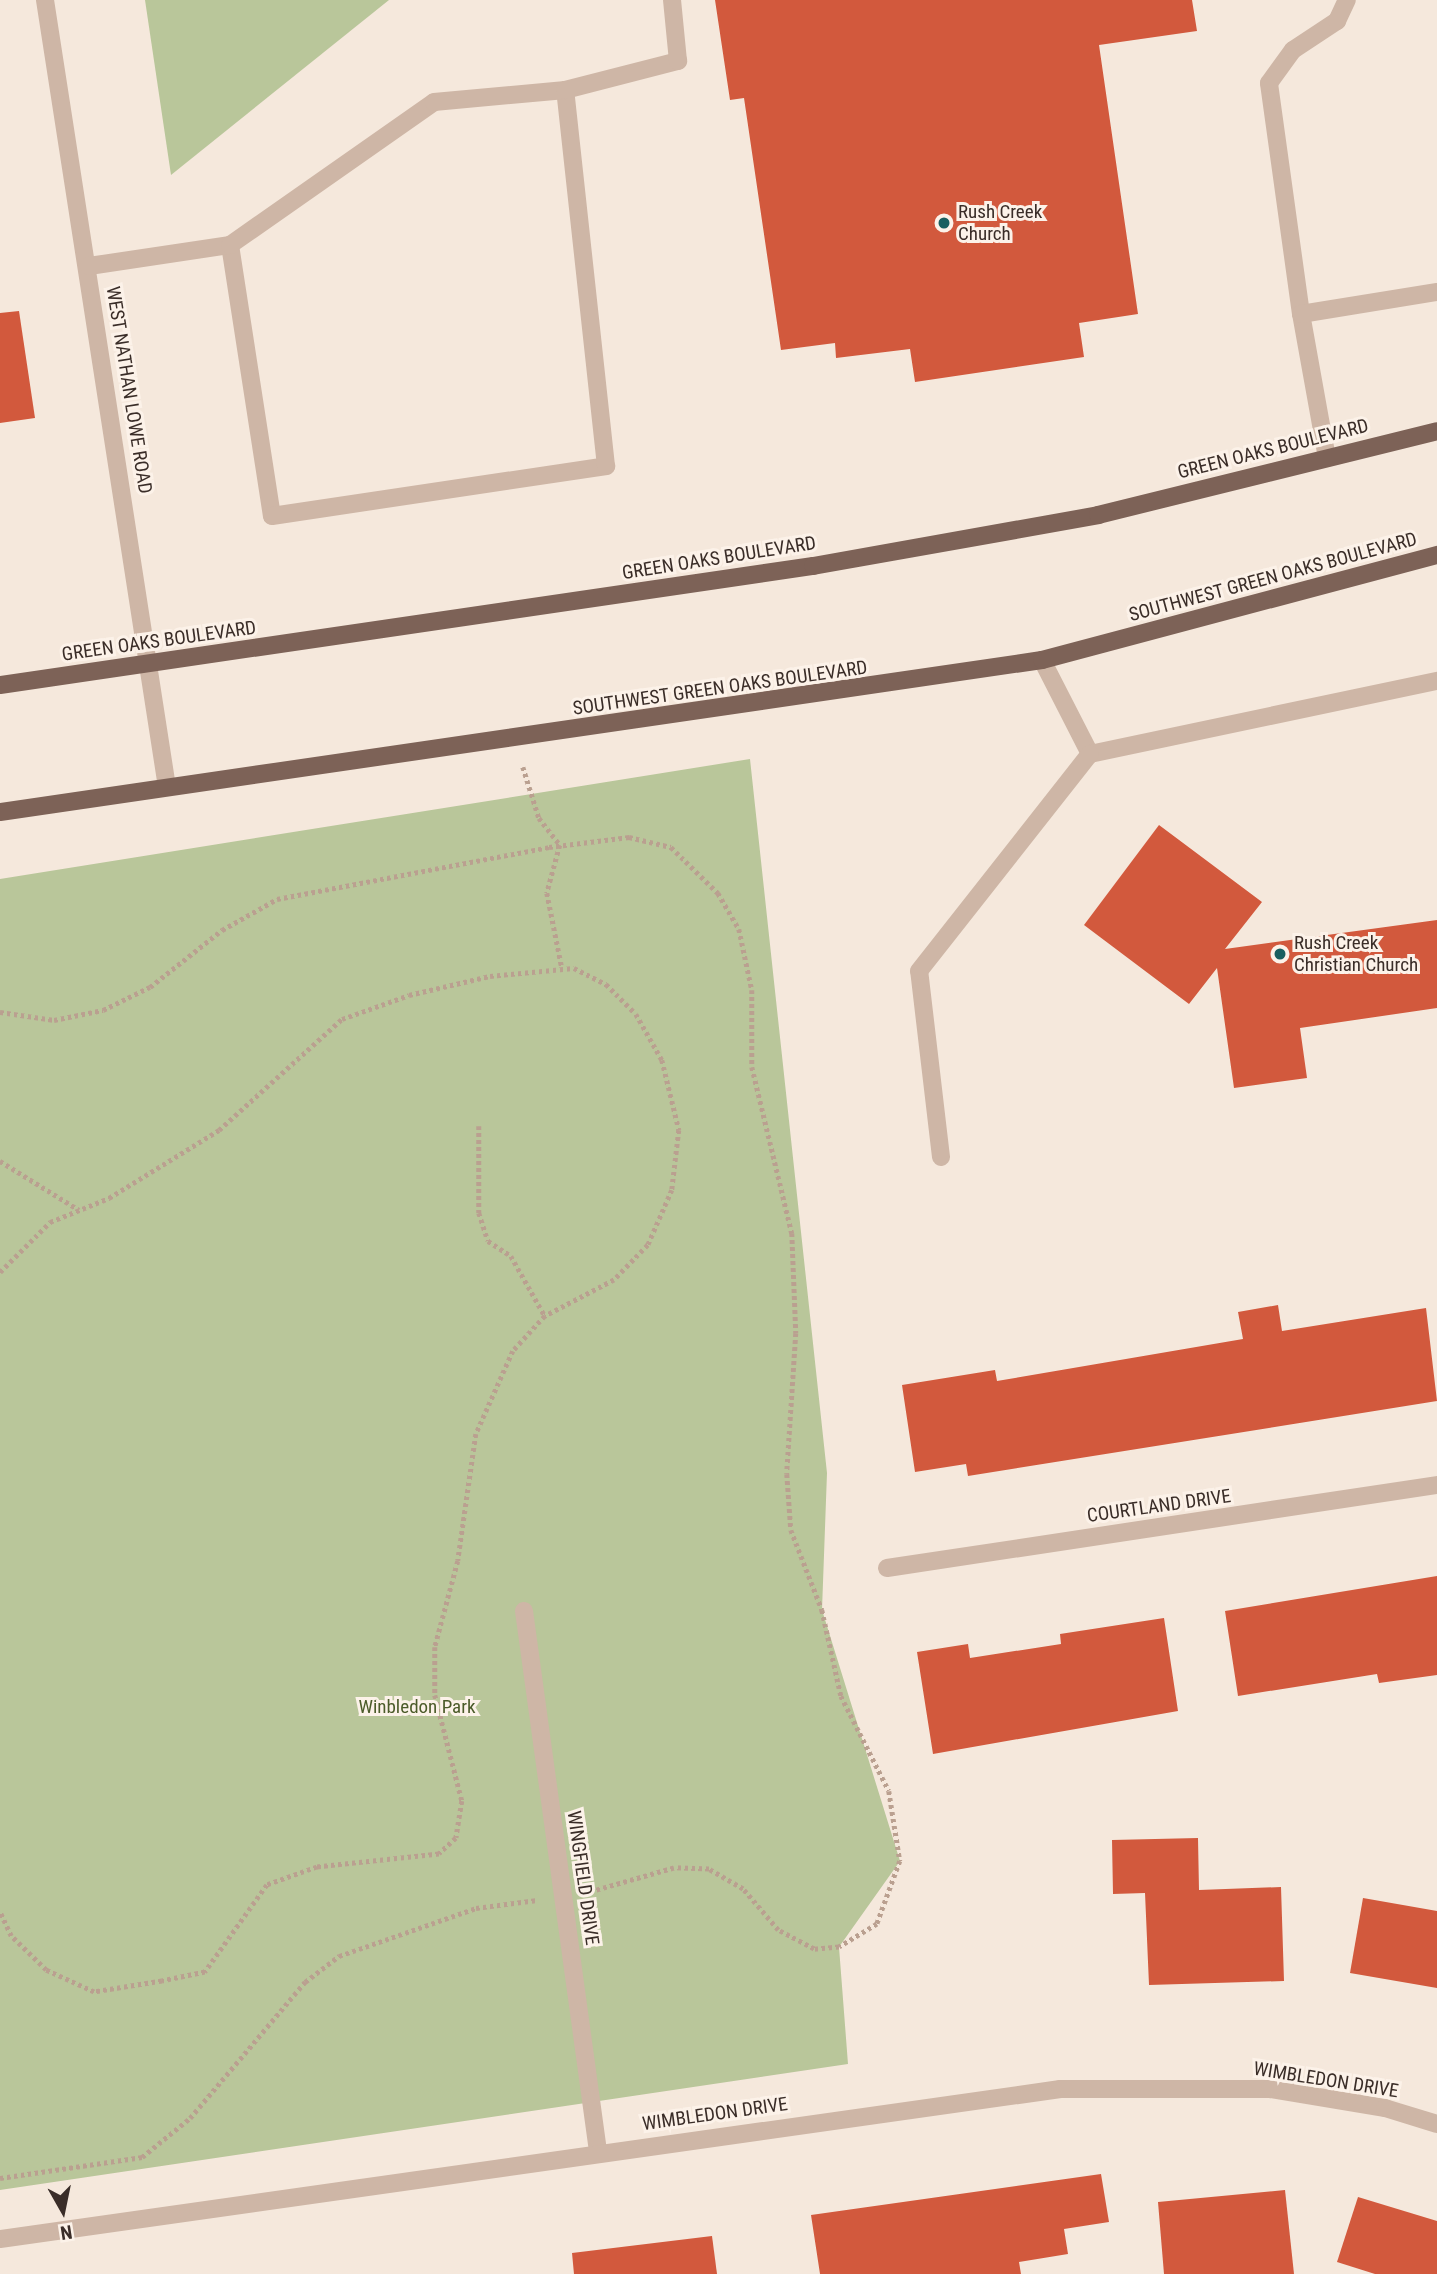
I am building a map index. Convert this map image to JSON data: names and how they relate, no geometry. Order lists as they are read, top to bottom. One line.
{"streets":{"main road":["GREEN OAKS BOULEVARD","SOUTHWEST GREEN OAKS BOULEVARD"],"street":["WEST NATHAN LOWE ROAD","COURTLAND DRIVE","WINGFIELD DRIVE","WIMBLEDON DRIVE"]},"crossings":[["WEST NATHAN LOWE ROAD","GREEN OAKS BOULEVARD"],["WEST NATHAN LOWE ROAD","SOUTHWEST GREEN OAKS BOULEVARD"],["WINGFIELD DRIVE","WIMBLEDON DRIVE"]],"parks":["Winbledon Park"],"places":["Rush Creek Church","Rush Creek Christian Church"],"north":"bottom"}
